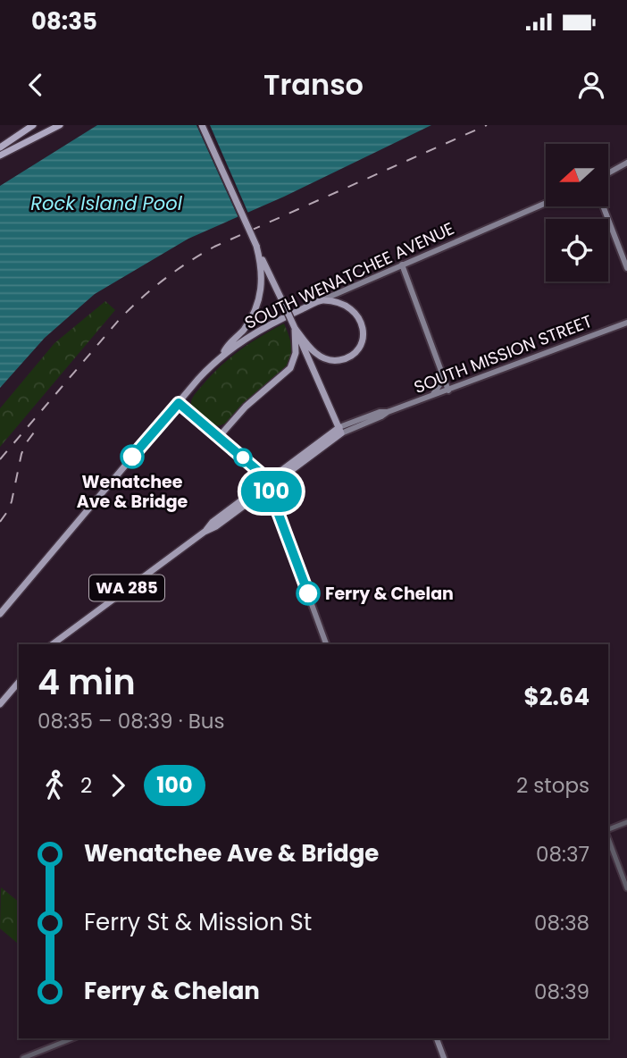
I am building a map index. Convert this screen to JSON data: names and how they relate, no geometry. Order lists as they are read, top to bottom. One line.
{"streets":{"main road":["SOUTH WENATCHEE AVENUE","SOUTH MISSION STREET","WA 285"]},"water":["Rock Island Pool"],"places":["Wenatchee Ave & Bridge","Ferry & Chelan"],"lines":["bus line 100"],"north":"left","page":{"status":"08:35","header":"Transo","on_map":"100","heading":["4 min","08:35 – 08:39 · Bus","$2.64"],"legs":["2","100","2 stops"],"list":[{"name":"Wenatchee Ave & Bridge","value":"08:37"},{"name":"Ferry St & Mission St","value":"08:38"},{"name":"Ferry & Chelan","value":"08:39"}]}}
